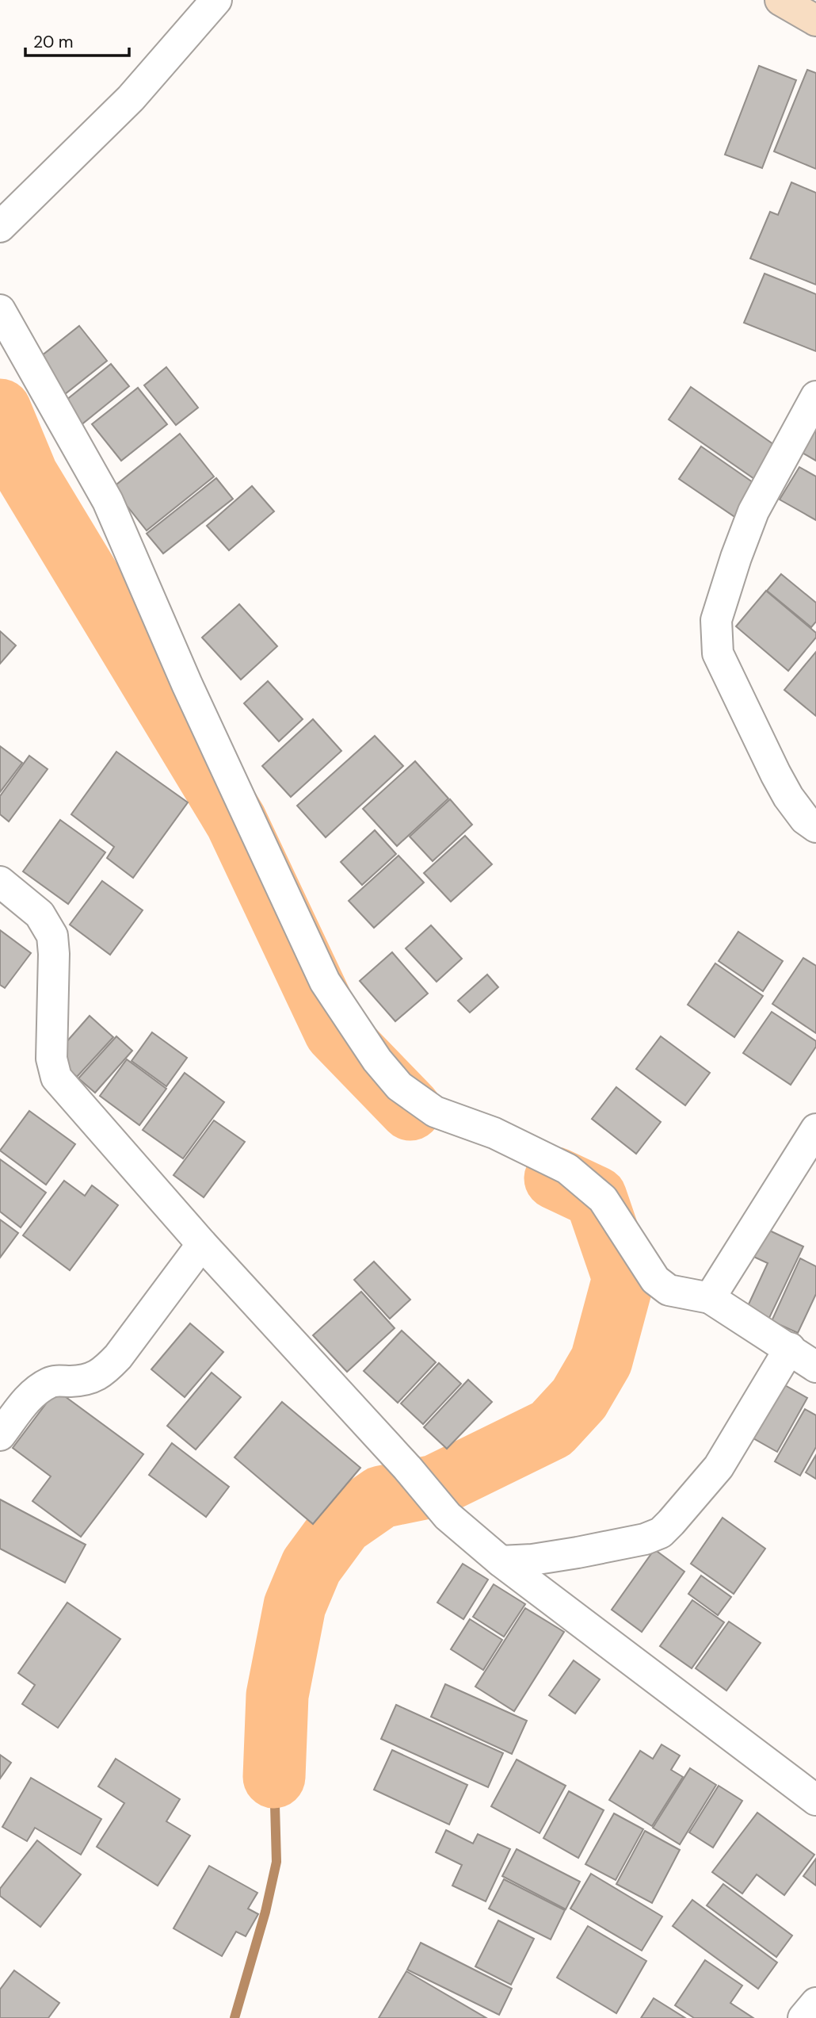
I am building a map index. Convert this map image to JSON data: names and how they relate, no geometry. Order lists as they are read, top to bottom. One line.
{"scale_bar":"20 m"}
